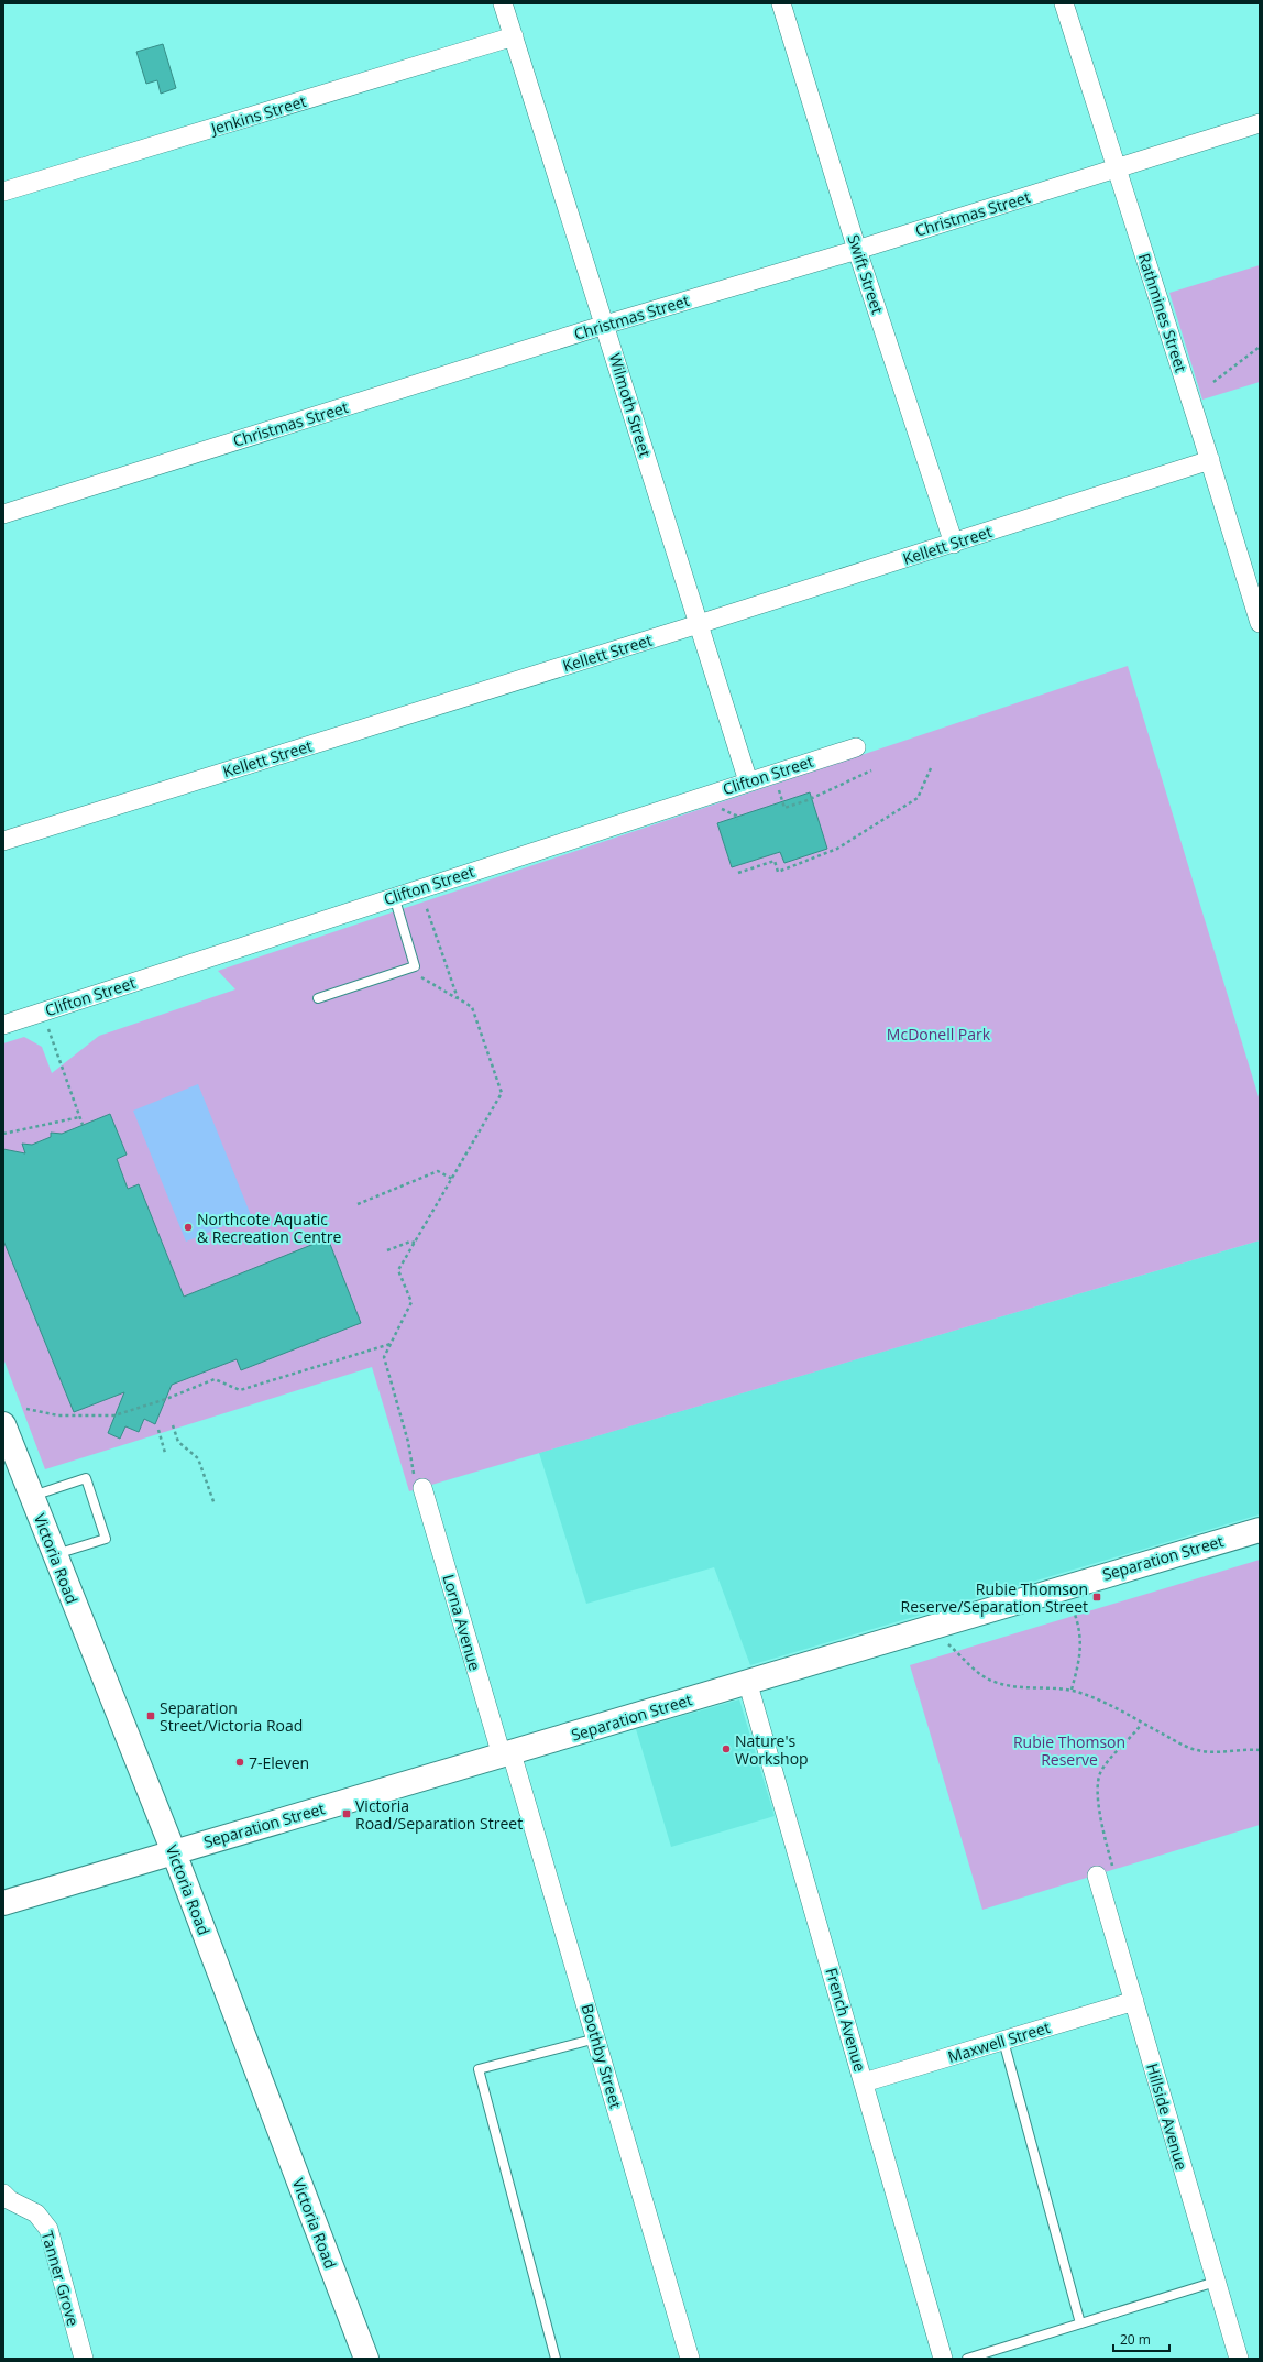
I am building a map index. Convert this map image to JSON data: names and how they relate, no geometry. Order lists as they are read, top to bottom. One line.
{"streets":{"street":["Jenkins Street","Christmas Street","Swift Street","Rathmines Street","Wilmoth Street","Kellett Street","Clifton Street","Separation Street","Victoria Road","Lorna Avenue","French Avenue","Maxwell Street","Boothby Street","Hillside Avenue","Tanner Grove"]},"crossings":[["Jenkins Street","Wilmoth Street"],["Christmas Street","Swift Street"],["Christmas Street","Rathmines Street"],["Christmas Street","Wilmoth Street"],["Swift Street","Kellett Street"],["Rathmines Street","Kellett Street"],["Wilmoth Street","Kellett Street"],["Wilmoth Street","Clifton Street"],["Separation Street","Victoria Road"],["Separation Street","Lorna Avenue"],["Separation Street","French Avenue"],["Separation Street","Boothby Street"],["Lorna Avenue","Boothby Street"],["French Avenue","Maxwell Street"],["Maxwell Street","Hillside Avenue"]],"parks":["McDonell Park","Rubie Thomson Reserve"],"places":{"other":["Northcote Aquatic & Recreation Centre","Nature's Workshop","7-Eleven"],"transit":["Rubie Thomson Reserve/Separation Street","Separation Street/Victoria Road","Victoria Road/Separation Street"]},"scale_bar":"20 m"}
